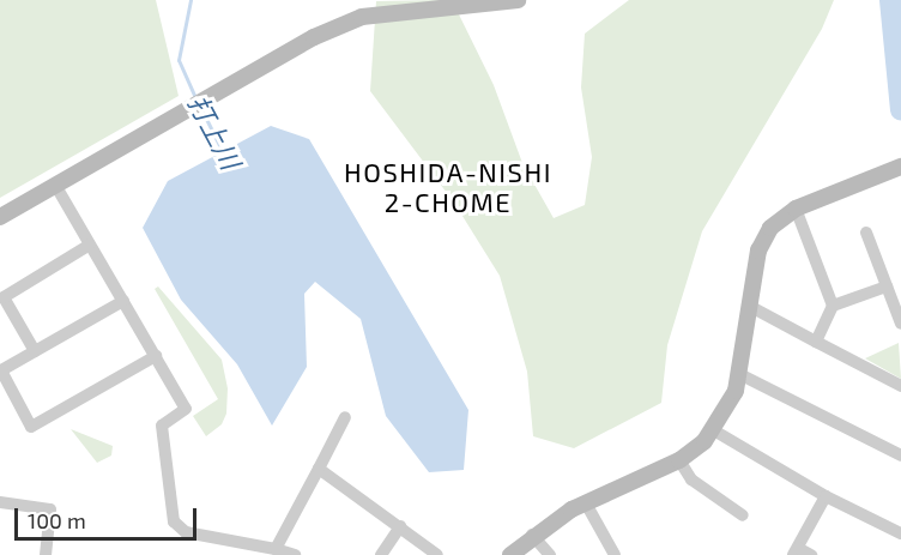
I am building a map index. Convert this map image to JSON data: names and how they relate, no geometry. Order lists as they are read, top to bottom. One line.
{"districts":["HOSHIDA-NISHI 2-CHOME"],"water":["打上川"],"scale_bar":"100 m"}
